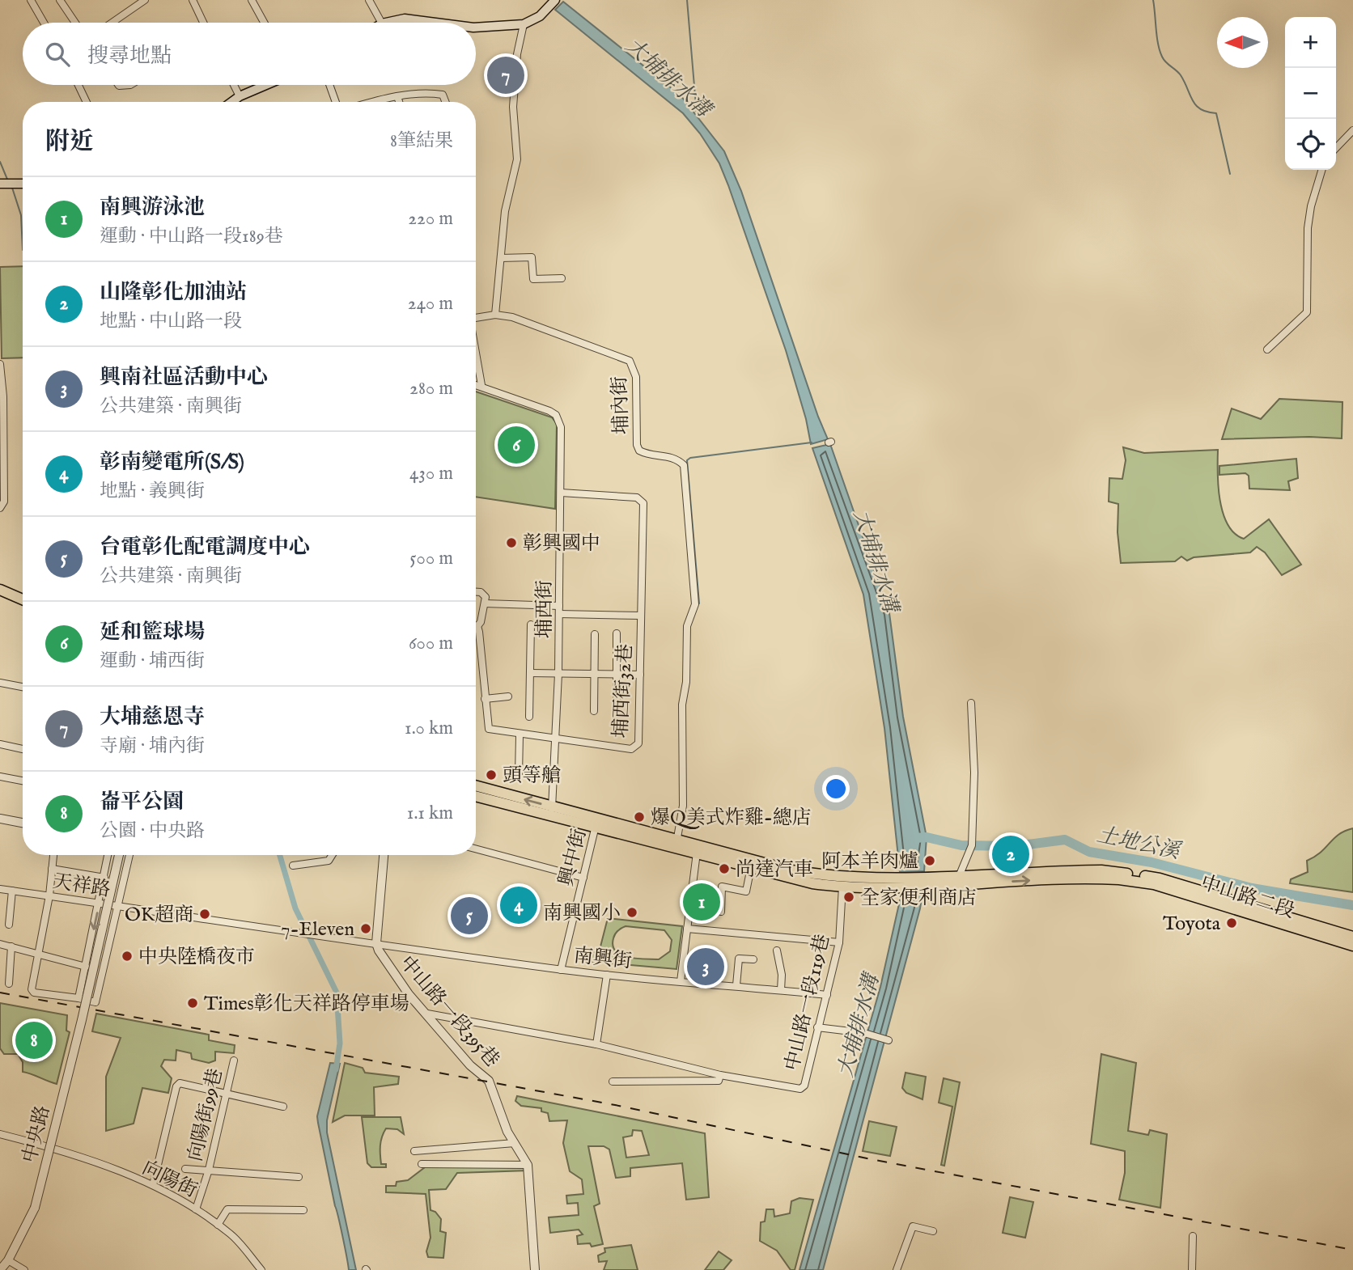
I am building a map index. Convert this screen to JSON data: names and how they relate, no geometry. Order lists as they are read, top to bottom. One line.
{"streets":{"main road":["中山路二段"],"street":["埔內街","埔西街","埔西街32巷","興中街","天祥路","南興街","中山路一段119巷","中山路一段395巷","向陽街99巷","中央路","向陽街"]},"crossings":[["埔西街","埔西街32巷"],["興中街","南興街"],["天祥路","南興街"],["天祥路","中山路一段395巷"],["南興街","中山路一段119巷"],["南興街","中山路一段395巷"],["向陽街99巷","向陽街"]],"water":["大埔排水溝","土地公溪"],"places":["彰興國中","頭等艙","爆Q美式炸雞-總店","阿本羊肉爐","尚達汽車","全家便利商店","南興國小","OK超商","Toyota","7-Eleven","中央陸橋夜市","Times彰化天祥路停車場"],"north":"left","page":{"map_buttons":["+","−"],"search":"搜尋地點","pins":["7","6","2","1","4","5","3","8"],"heading":["附近","8筆結果"],"list":[{"mark":"1","name":"南興游泳池","note":"運動 · 中山路一段189巷","value":"220 m"},{"mark":"2","name":"山隆彰化加油站","note":"地點 · 中山路一段","value":"240 m"},{"mark":"3","name":"興南社區活動中心","note":"公共建築 · 南興街","value":"280 m"},{"mark":"4","name":"彰南變電所(S/S)","note":"地點 · 義興街","value":"430 m"},{"mark":"5","name":"台電彰化配電調度中心","note":"公共建築 · 南興街","value":"500 m"},{"mark":"6","name":"延和籃球場","note":"運動 · 埔西街","value":"600 m"},{"mark":"7","name":"大埔慈恩寺","note":"寺廟 · 埔內街","value":"1.0 km"},{"mark":"8","name":"崙平公園","note":"公園 · 中央路","value":"1.1 km"}]}}
